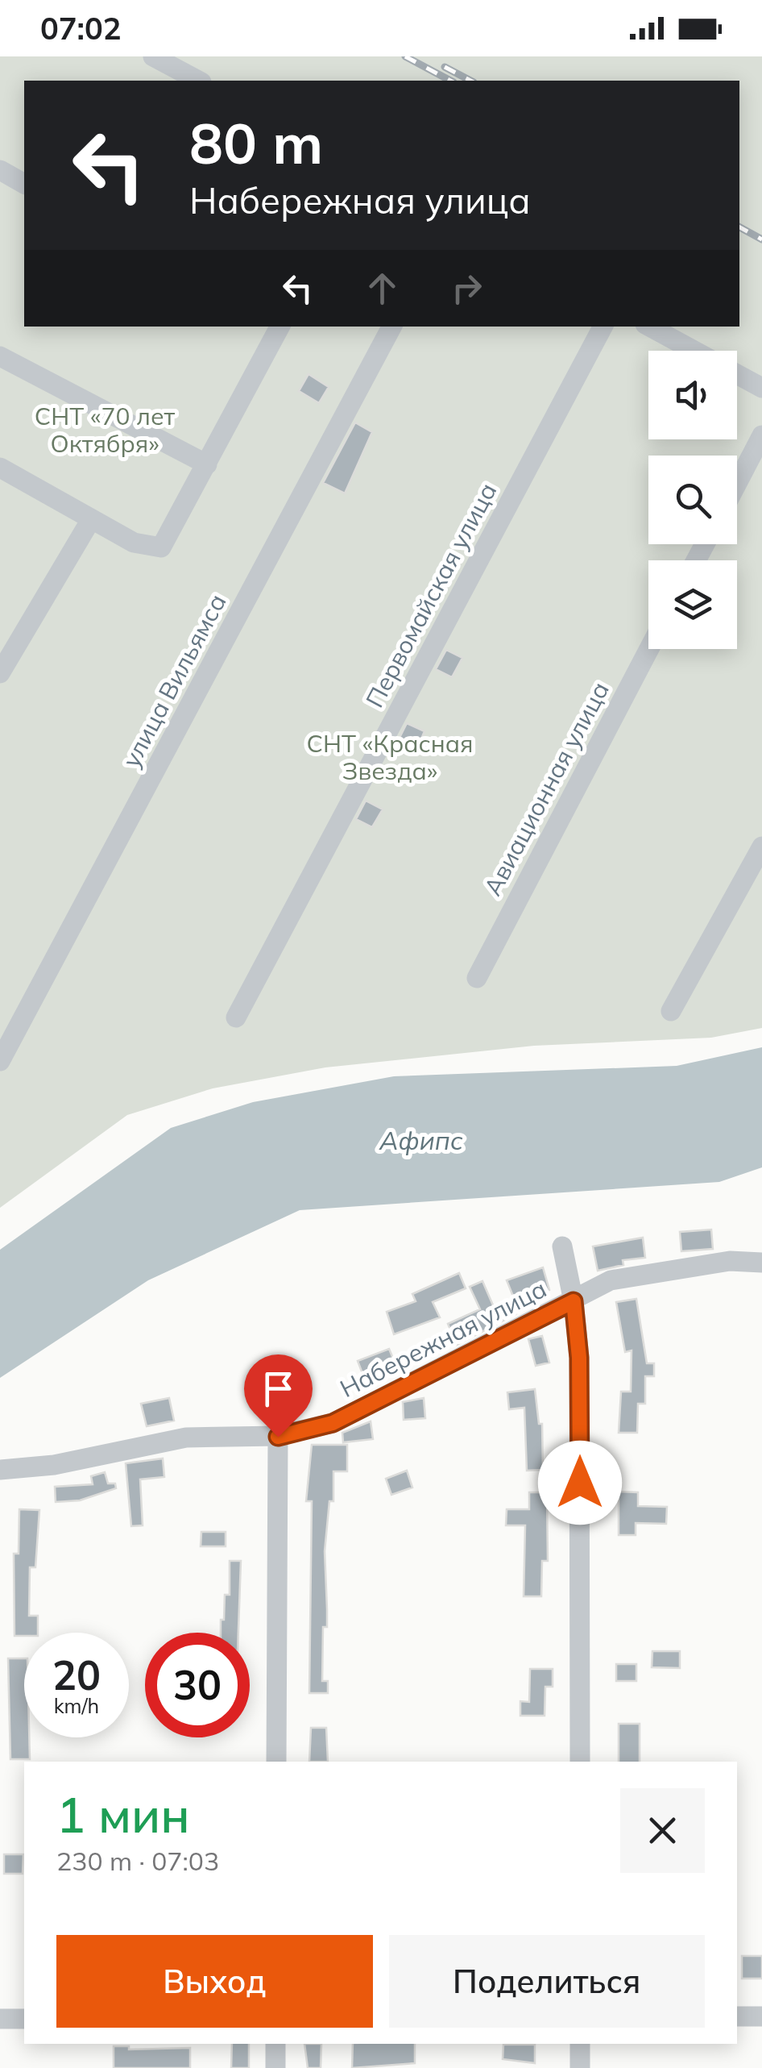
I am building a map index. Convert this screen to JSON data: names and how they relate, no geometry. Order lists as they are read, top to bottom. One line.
{"streets":{"street":["Первомайская улица","улица Вильямса","Авиационная улица","Набережная улица"]},"water":["Афипс"],"parks":["СНТ «70 лет Октября»","СНТ «Красная Звезда»"],"page":{"status":"07:02","turn":["80 m","Набережная улица"],"speed":"20 km/h","limit":"30","heading":["1 мин","230 m · 07:03"],"buttons":["Выход","Поделиться"]}}
